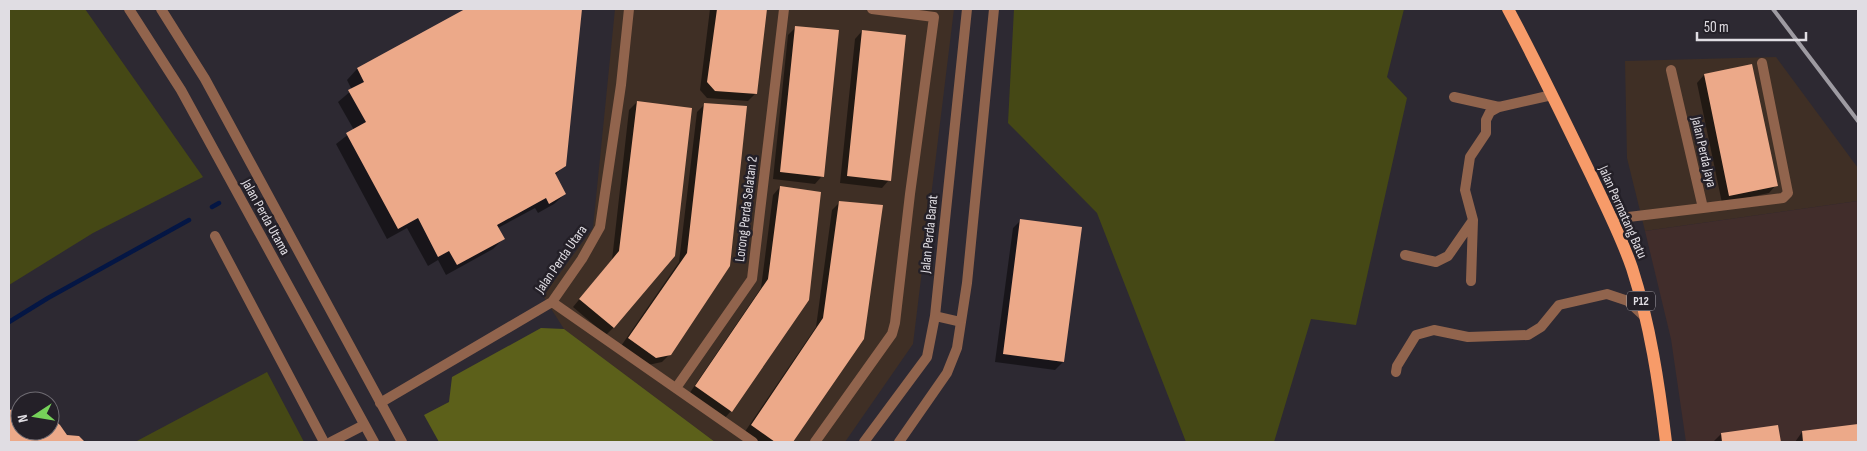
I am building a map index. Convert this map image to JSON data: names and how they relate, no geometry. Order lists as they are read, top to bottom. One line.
{"streets":{"main road":["Jalan Permatang Batu","P12"],"street":["Jalan Perda Jaya","Lorong Perda Selatan 2","Jalan Perda Utama","Jalan Perda Barat","Jalan Perda Utara"]},"crossings":[["Jalan Perda Jaya","Jalan Permatang Batu"],["Jalan Perda Utama","Jalan Perda Utara"]],"scale_bar":"50 m","north":"left"}
